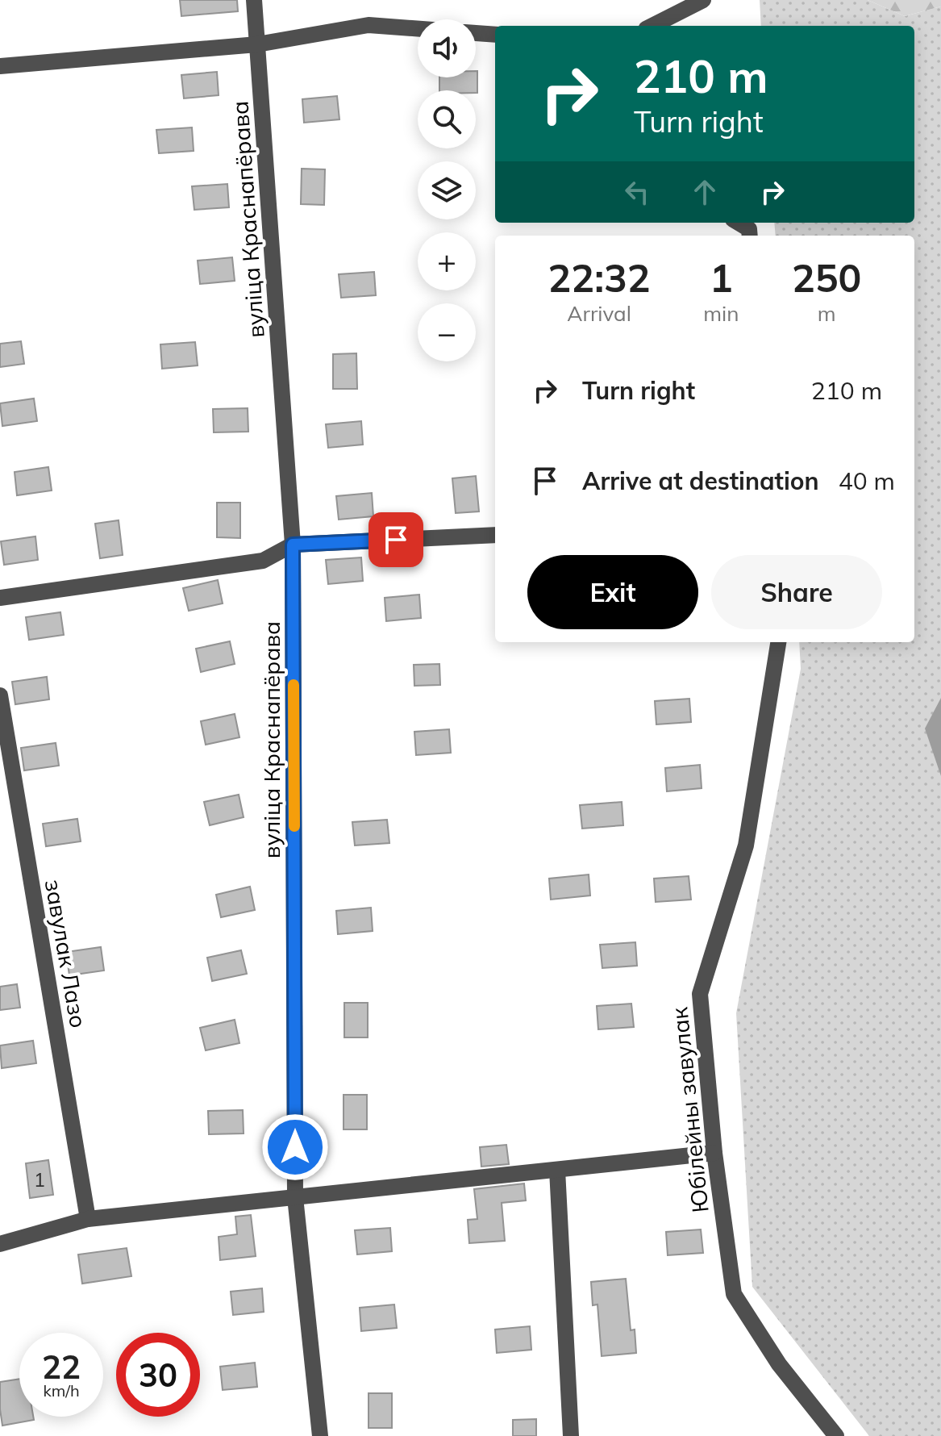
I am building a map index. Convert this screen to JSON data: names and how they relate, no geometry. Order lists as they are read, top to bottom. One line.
{"streets":{"street":["вуліца Краснапёрава","завулак Лазо","Юбілейны завулак"]},"house_numbers":["1"],"page":{"map_buttons":["+","−"],"turn":["210 m","Turn right"],"eta":["22:32","Arrival","1","min","250","m"],"list":[{"name":"Turn right","value":"210 m"},{"name":"Arrive at destination","value":"40 m"}],"buttons":["Exit","Share"],"speed":"22 km/h","limit":"30"}}
